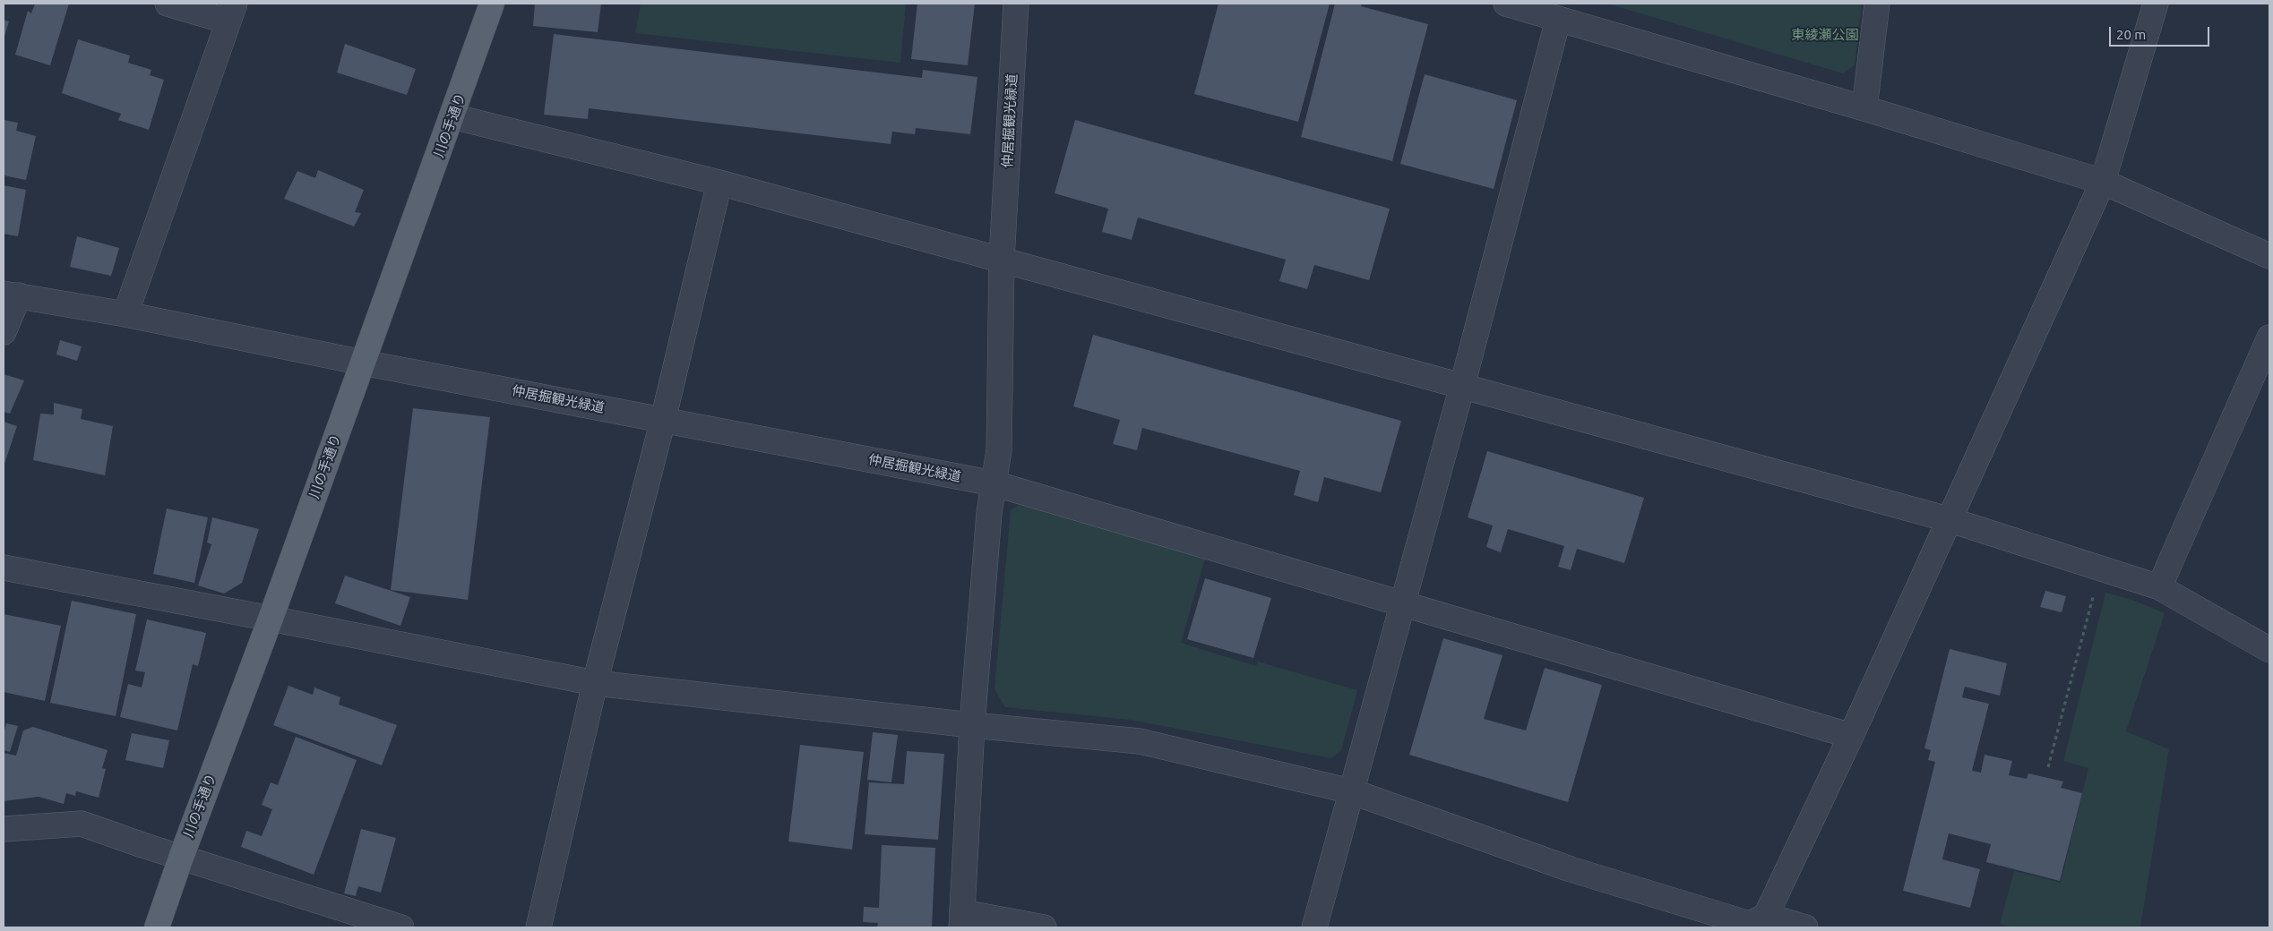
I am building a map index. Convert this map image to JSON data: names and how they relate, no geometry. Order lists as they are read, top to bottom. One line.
{"streets":{"main road":["川の手通り"],"street":["仲居掘観光緑道"]},"crossings":[["仲居掘観光緑道","川の手通り"]],"parks":["東綾瀬公園"],"scale_bar":"20 m"}
